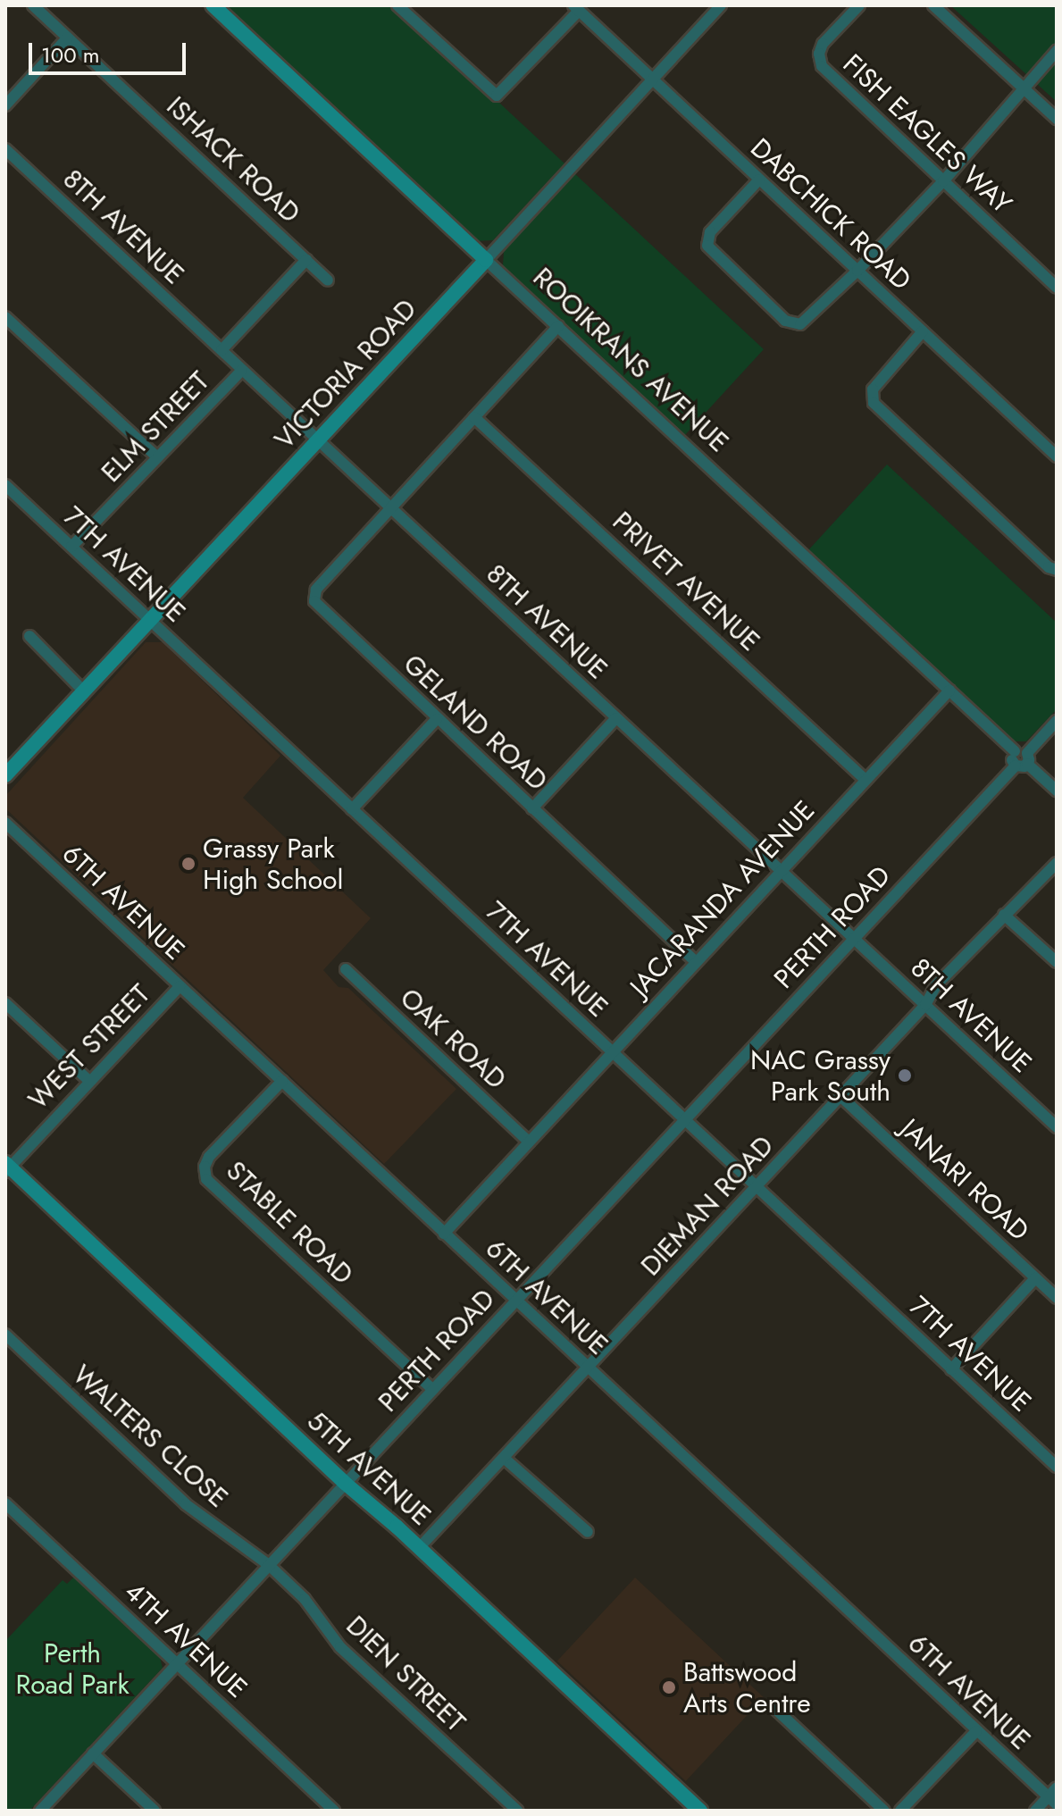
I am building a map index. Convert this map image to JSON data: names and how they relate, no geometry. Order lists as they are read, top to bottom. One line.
{"streets":{"street":["FISH EAGLES WAY","ISHACK ROAD","DABCHICK ROAD","8TH AVENUE","ROOIKRANS AVENUE","VICTORIA ROAD","ELM STREET","7TH AVENUE","PRIVET AVENUE","GELAND ROAD","JACARANDA AVENUE","6TH AVENUE","PERTH ROAD","OAK ROAD","WEST STREET","JANARI ROAD","DIEMAN ROAD","STABLE ROAD","WALTERS CLOSE","5TH AVENUE","4TH AVENUE","DIEN STREET"]},"crossings":[["ISHACK ROAD","8TH AVENUE"],["DABCHICK ROAD","VICTORIA ROAD"],["8TH AVENUE","VICTORIA ROAD"],["8TH AVENUE","ELM STREET"],["8TH AVENUE","GELAND ROAD"],["8TH AVENUE","JACARANDA AVENUE"],["8TH AVENUE","PERTH ROAD"],["8TH AVENUE","DIEMAN ROAD"],["ROOIKRANS AVENUE","VICTORIA ROAD"],["ROOIKRANS AVENUE","JACARANDA AVENUE"],["ROOIKRANS AVENUE","PERTH ROAD"],["VICTORIA ROAD","7TH AVENUE"],["ELM STREET","7TH AVENUE"],["7TH AVENUE","JACARANDA AVENUE"],["7TH AVENUE","PERTH ROAD"],["7TH AVENUE","DIEMAN ROAD"],["PRIVET AVENUE","JACARANDA AVENUE"],["GELAND ROAD","JACARANDA AVENUE"],["JACARANDA AVENUE","6TH AVENUE"],["JACARANDA AVENUE","OAK ROAD"],["6TH AVENUE","PERTH ROAD"],["6TH AVENUE","WEST STREET"],["6TH AVENUE","DIEMAN ROAD"],["6TH AVENUE","STABLE ROAD"],["PERTH ROAD","STABLE ROAD"],["PERTH ROAD","WALTERS CLOSE"],["PERTH ROAD","5TH AVENUE"],["PERTH ROAD","4TH AVENUE"],["PERTH ROAD","DIEN STREET"],["WEST STREET","5TH AVENUE"],["JANARI ROAD","DIEMAN ROAD"],["DIEMAN ROAD","5TH AVENUE"],["WALTERS CLOSE","DIEN STREET"]],"parks":["Perth Road Park"],"places":["Grassy Park High School","NAC Grassy Park South","Battswood Arts Centre"],"scale_bar":"100 m"}
